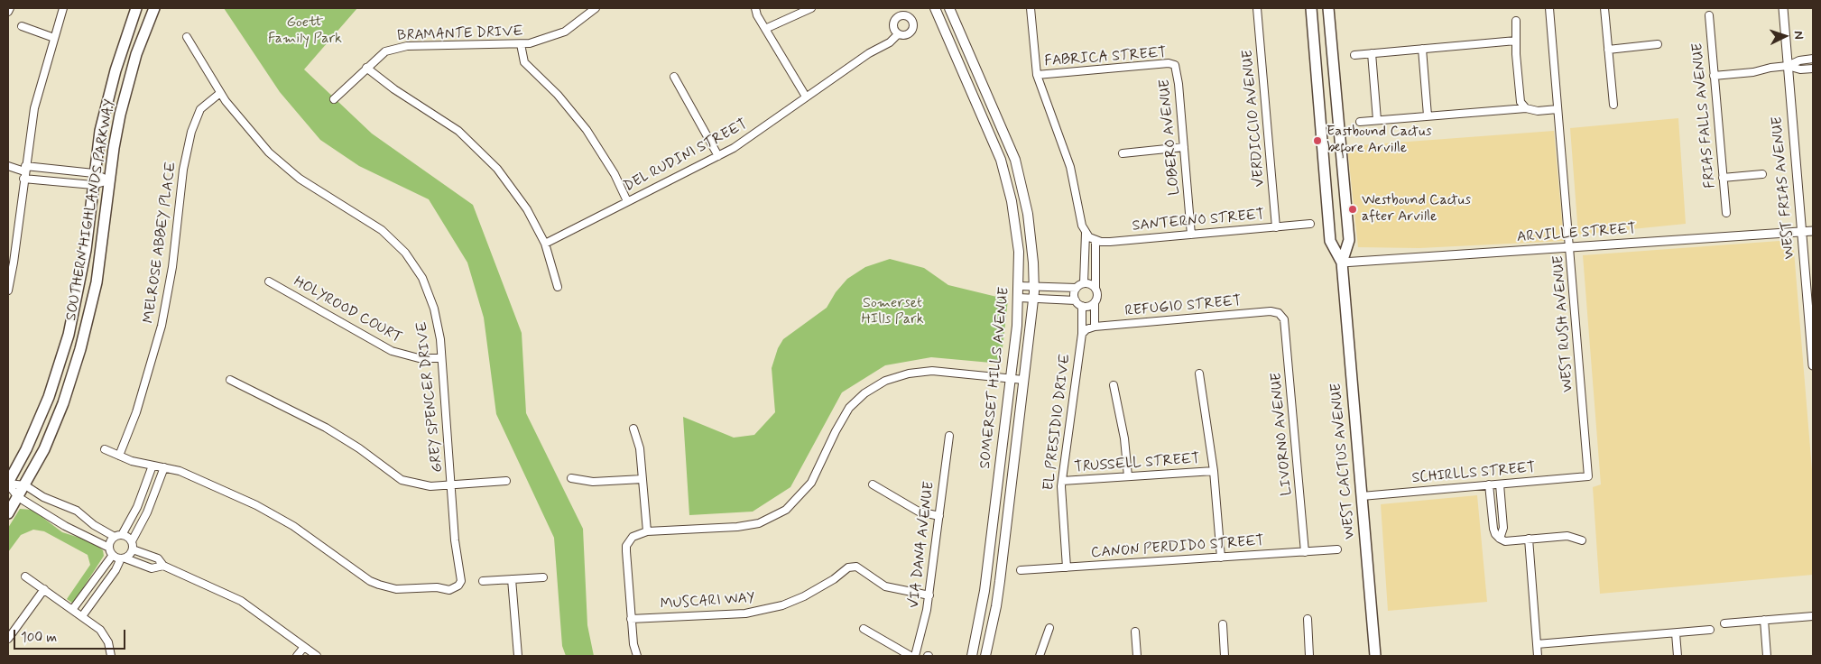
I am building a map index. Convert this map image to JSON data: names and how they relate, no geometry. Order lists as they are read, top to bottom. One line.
{"streets":{"main road":["SOUTHERN HIGHLANDS PARKWAY","SOMERSET HILLS AVENUE","WEST CACTUS AVENUE"],"street":["BRAMANTE DRIVE","FABRICA STREET","FRIAS FALLS AVENUE","VERDICCIO AVENUE","LOBERO AVENUE","DEL RUDINI STREET","WEST FRIAS AVENUE","SANTERNO STREET","ARVILLE STREET","MELROSE ABBEY PLACE","REFUGIO STREET","HOLYROOD COURT","WEST RUSH AVENUE","GREY SPENCER DRIVE","EL PRESIDIO DRIVE","LIVORNO AVENUE","TRUSSELL STREET","SCHIRLLS STREET","VIA DANA AVENUE","CANON PERDIDO STREET","MUSCARI WAY"]},"crossings":[["FABRICA STREET","LOBERO AVENUE"],["VERDICCIO AVENUE","SANTERNO STREET"],["LOBERO AVENUE","SANTERNO STREET"],["WEST FRIAS AVENUE","ARVILLE STREET"],["ARVILLE STREET","WEST RUSH AVENUE"],["ARVILLE STREET","WEST CACTUS AVENUE"],["MELROSE ABBEY PLACE","GREY SPENCER DRIVE"],["REFUGIO STREET","EL PRESIDIO DRIVE"],["REFUGIO STREET","LIVORNO AVENUE"],["HOLYROOD COURT","GREY SPENCER DRIVE"],["WEST RUSH AVENUE","SCHIRLLS STREET"],["EL PRESIDIO DRIVE","TRUSSELL STREET"],["EL PRESIDIO DRIVE","CANON PERDIDO STREET"],["LIVORNO AVENUE","CANON PERDIDO STREET"],["WEST CACTUS AVENUE","SCHIRLLS STREET"],["VIA DANA AVENUE","MUSCARI WAY"]],"parks":["Goett Family Park","Somerset HIlls Park"],"places":["Eastbound Cactus before Arville","Westbound Cactus after Arville"],"scale_bar":"100 m","north":"right"}
